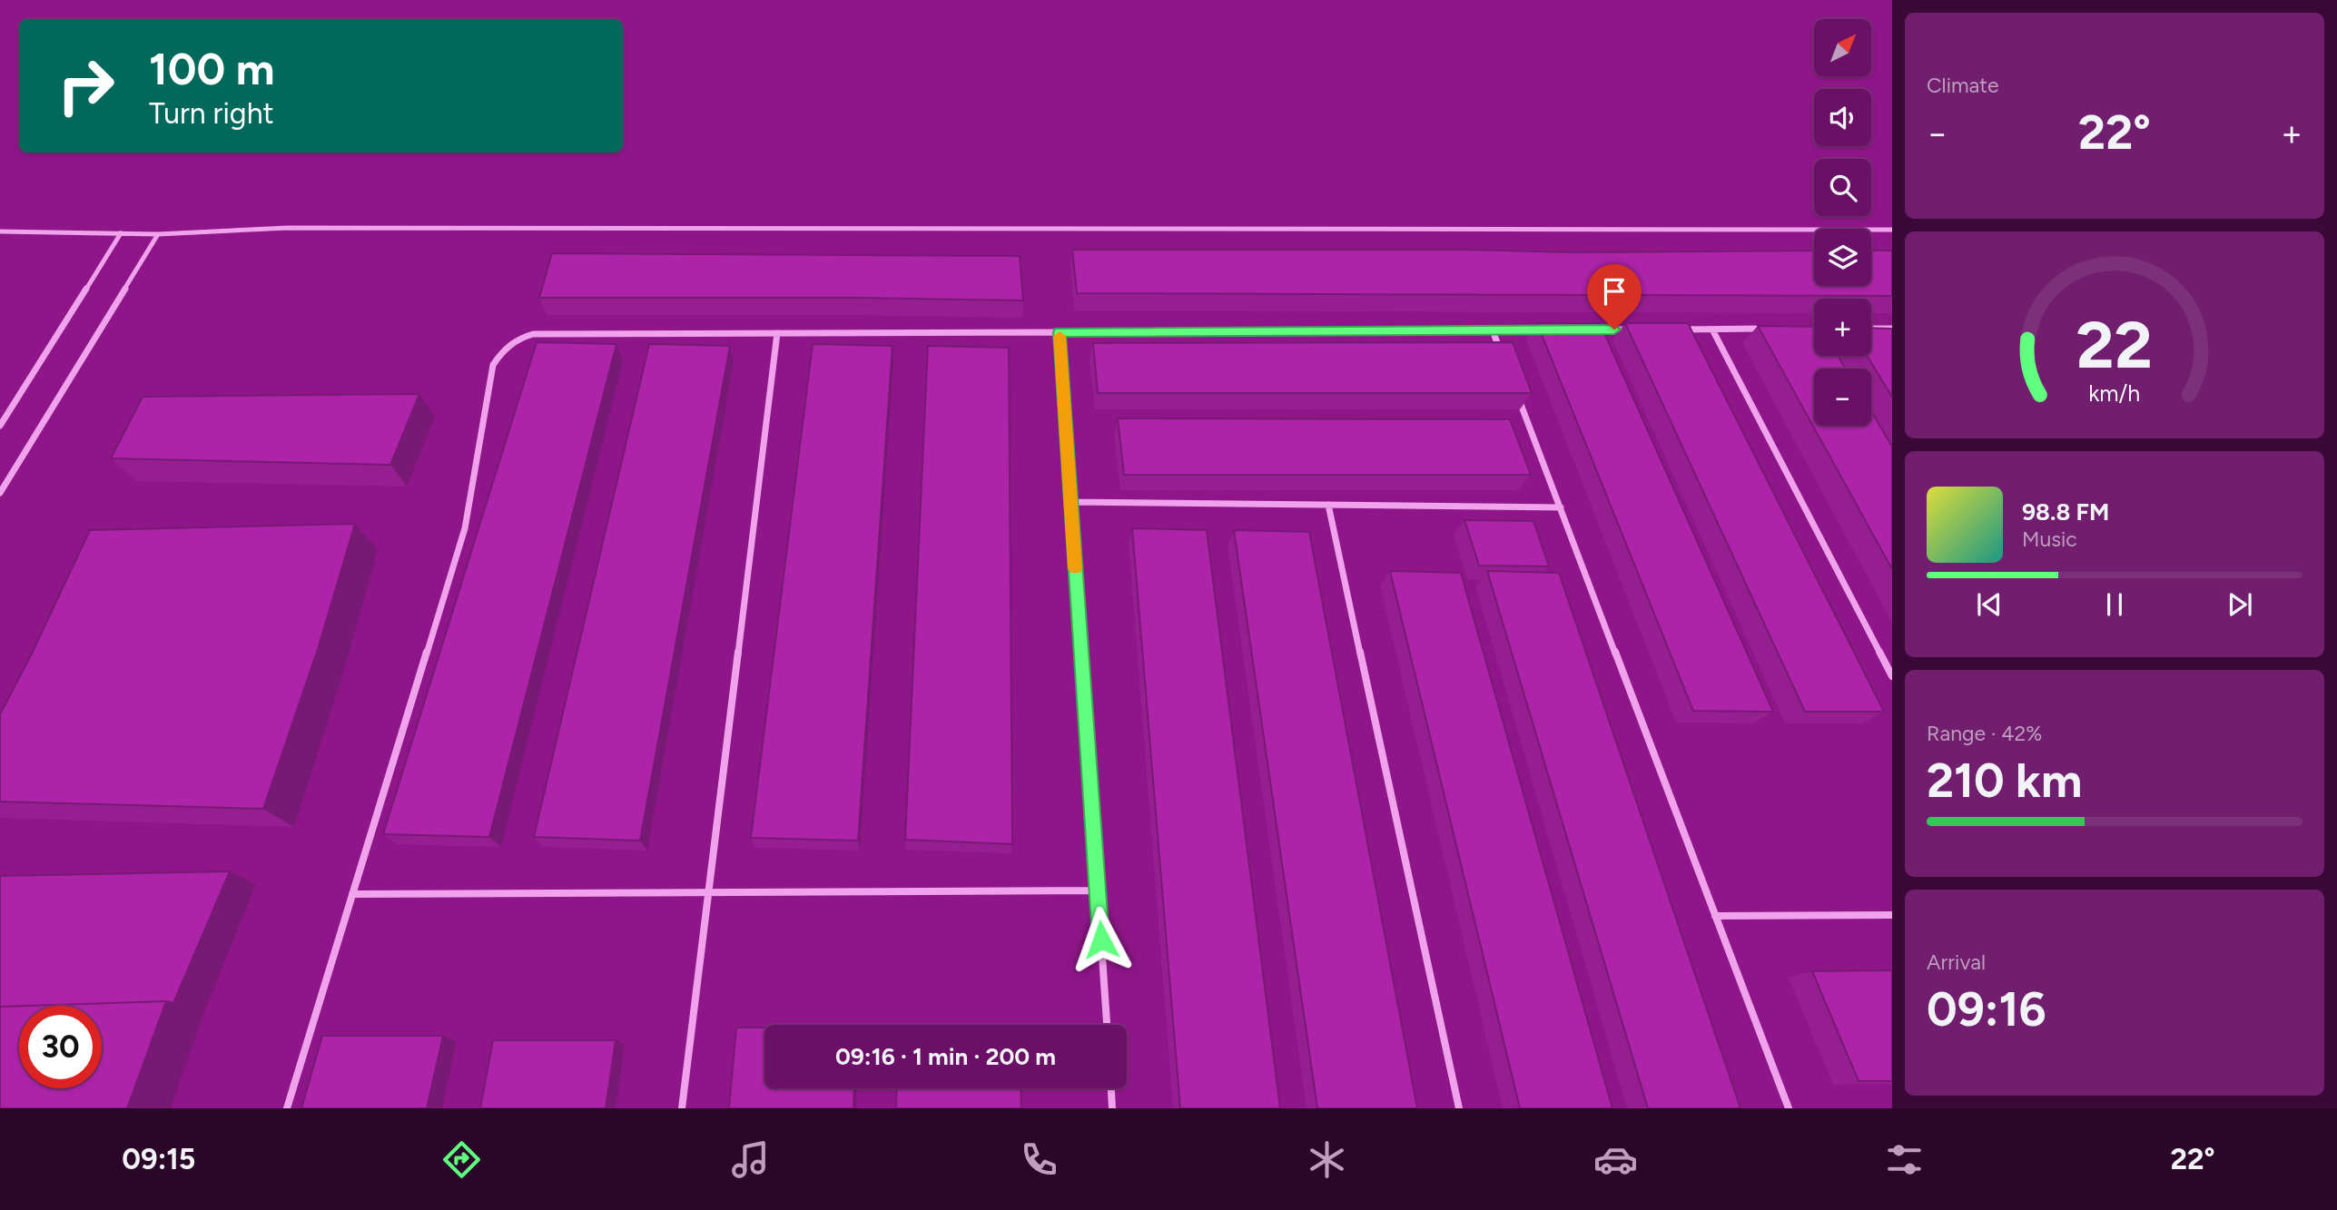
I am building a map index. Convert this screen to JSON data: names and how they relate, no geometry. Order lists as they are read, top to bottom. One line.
{"north":"top right","page":{"tile":["Climate",["Range · 42%","210 km"],["Arrival","09:16"]],"map_buttons":["+","−"],"turn":["100 m","Turn right"],"heat":["−","22°","+"],"song":["98.8 FM","Music"],"limit":"30","trip":"09:16 · 1 min · 200 m","tabs":["09:15","22°"],"gauge":["22","km/h"]}}
